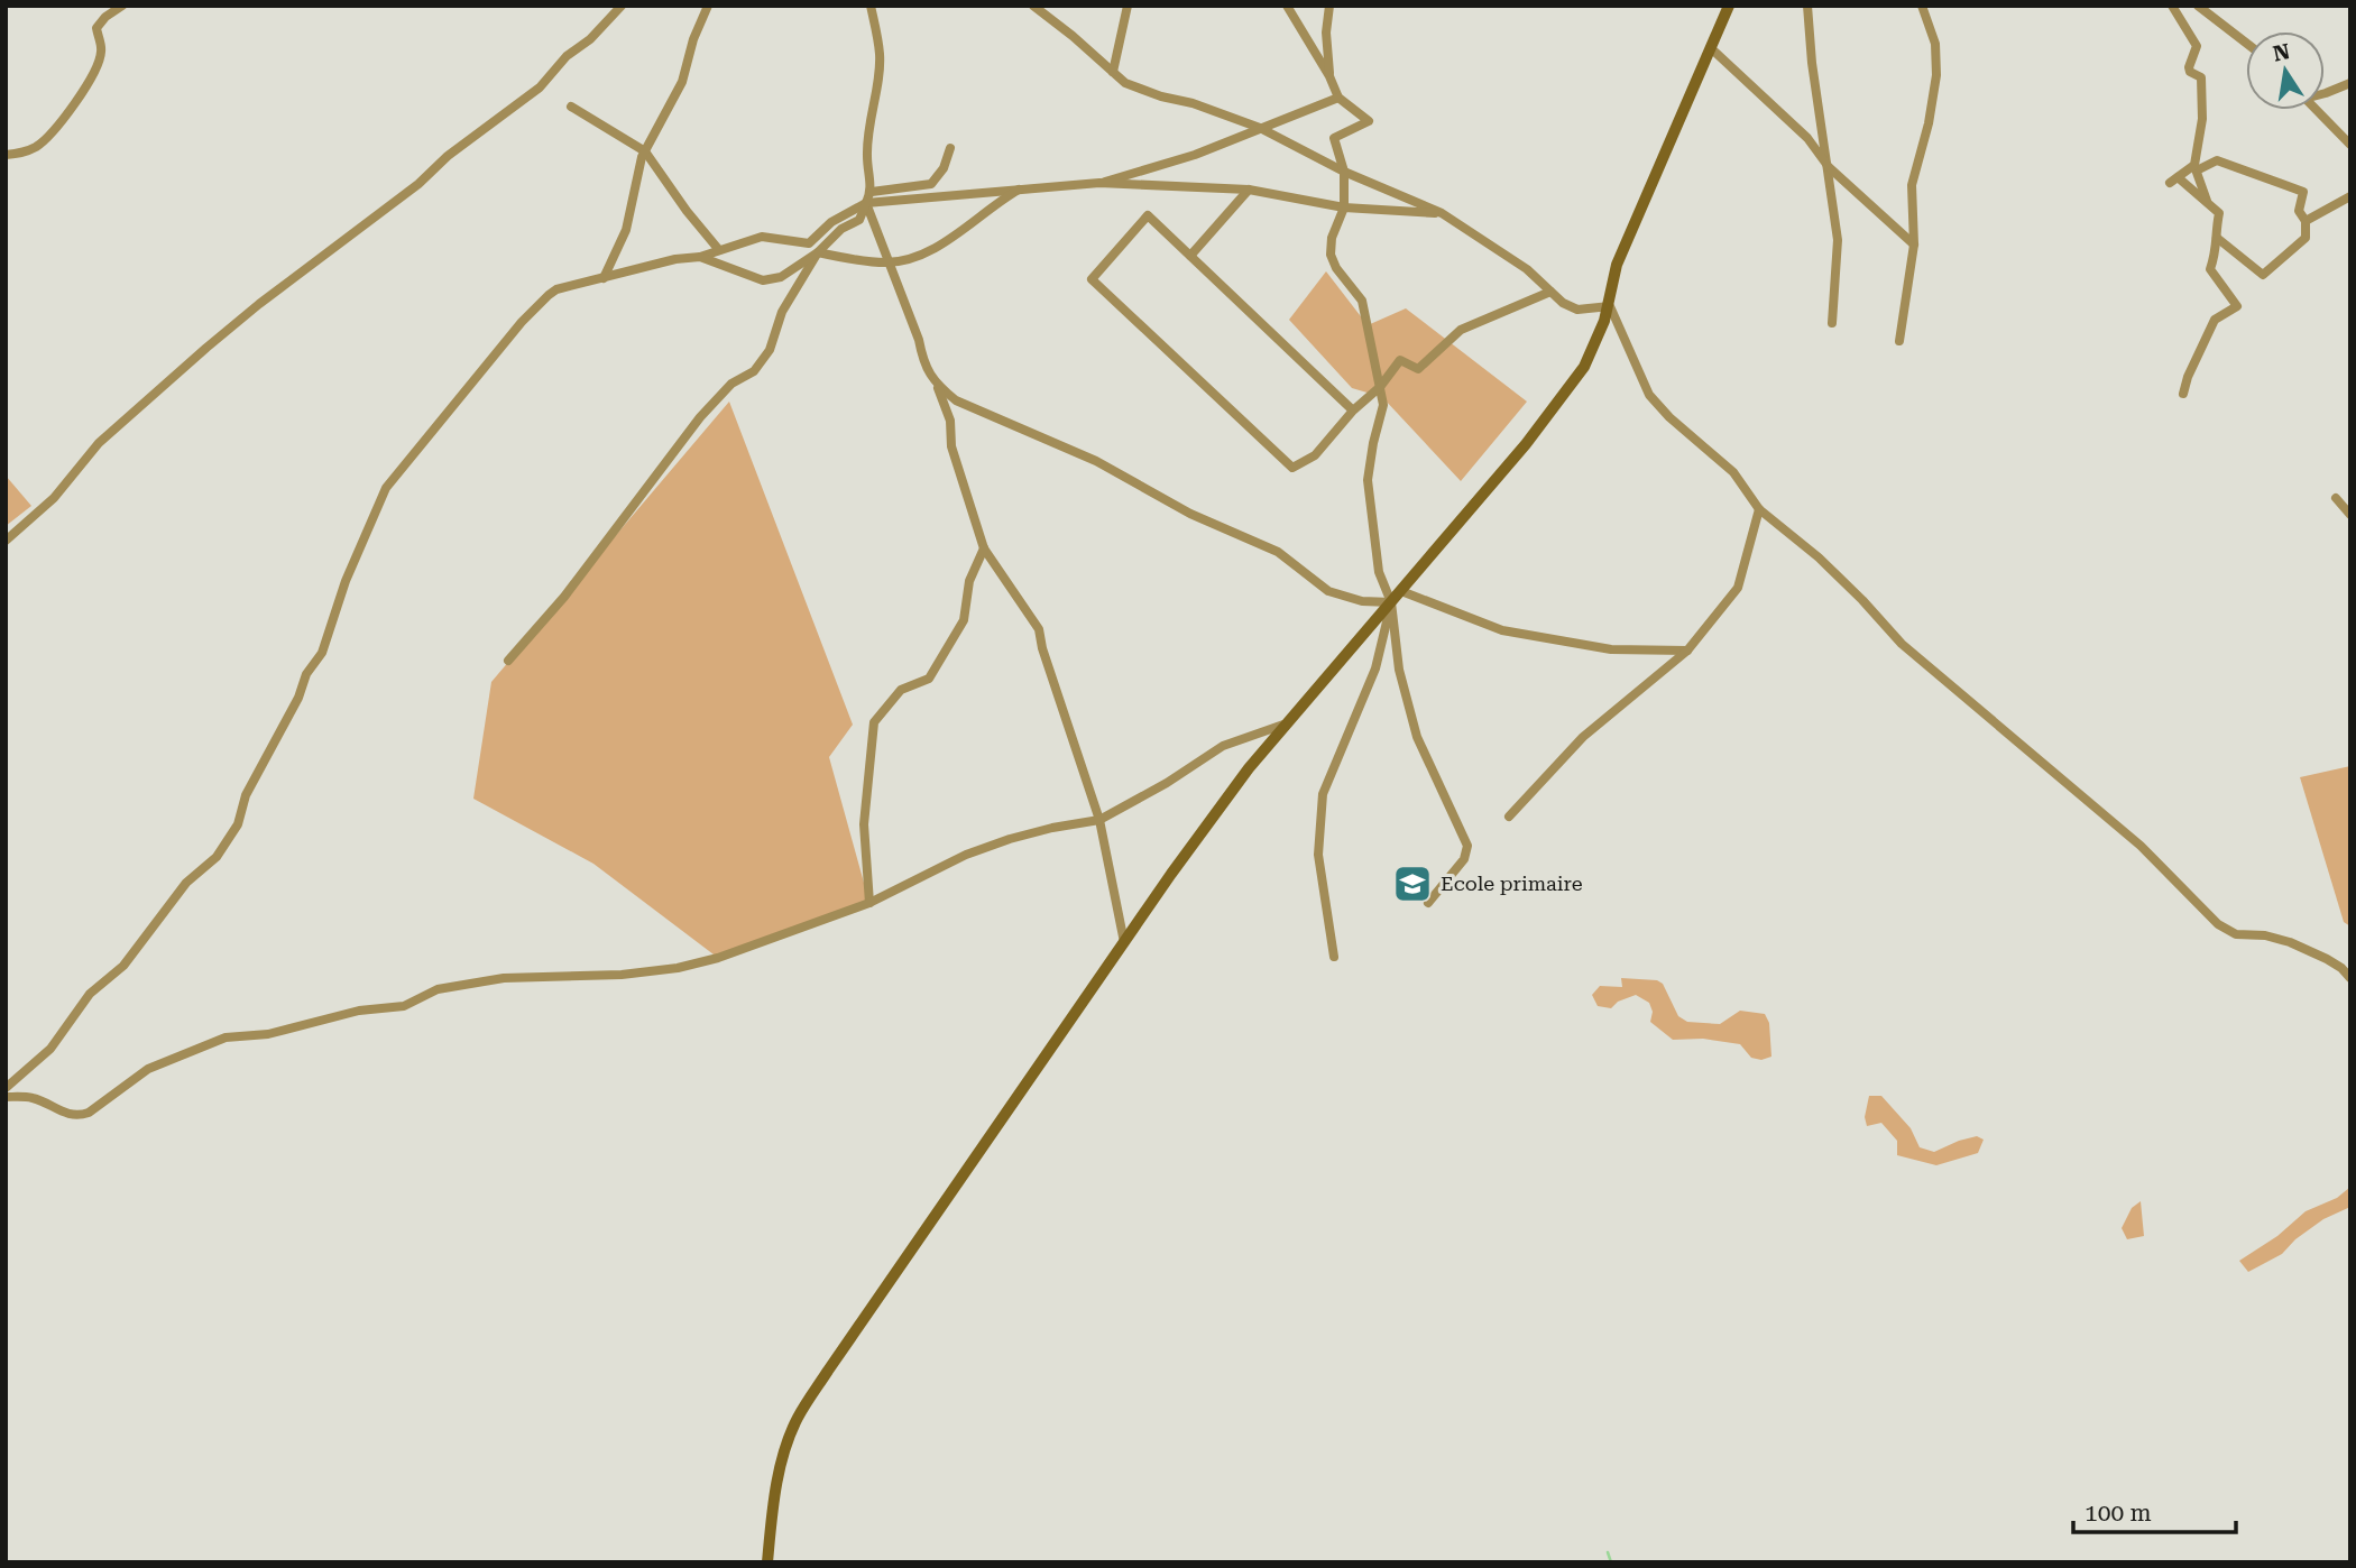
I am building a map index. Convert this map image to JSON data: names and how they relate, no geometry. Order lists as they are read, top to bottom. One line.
{"places":{"school or university":["Ecole primaire"]},"scale_bar":"100 m","north":"top"}
